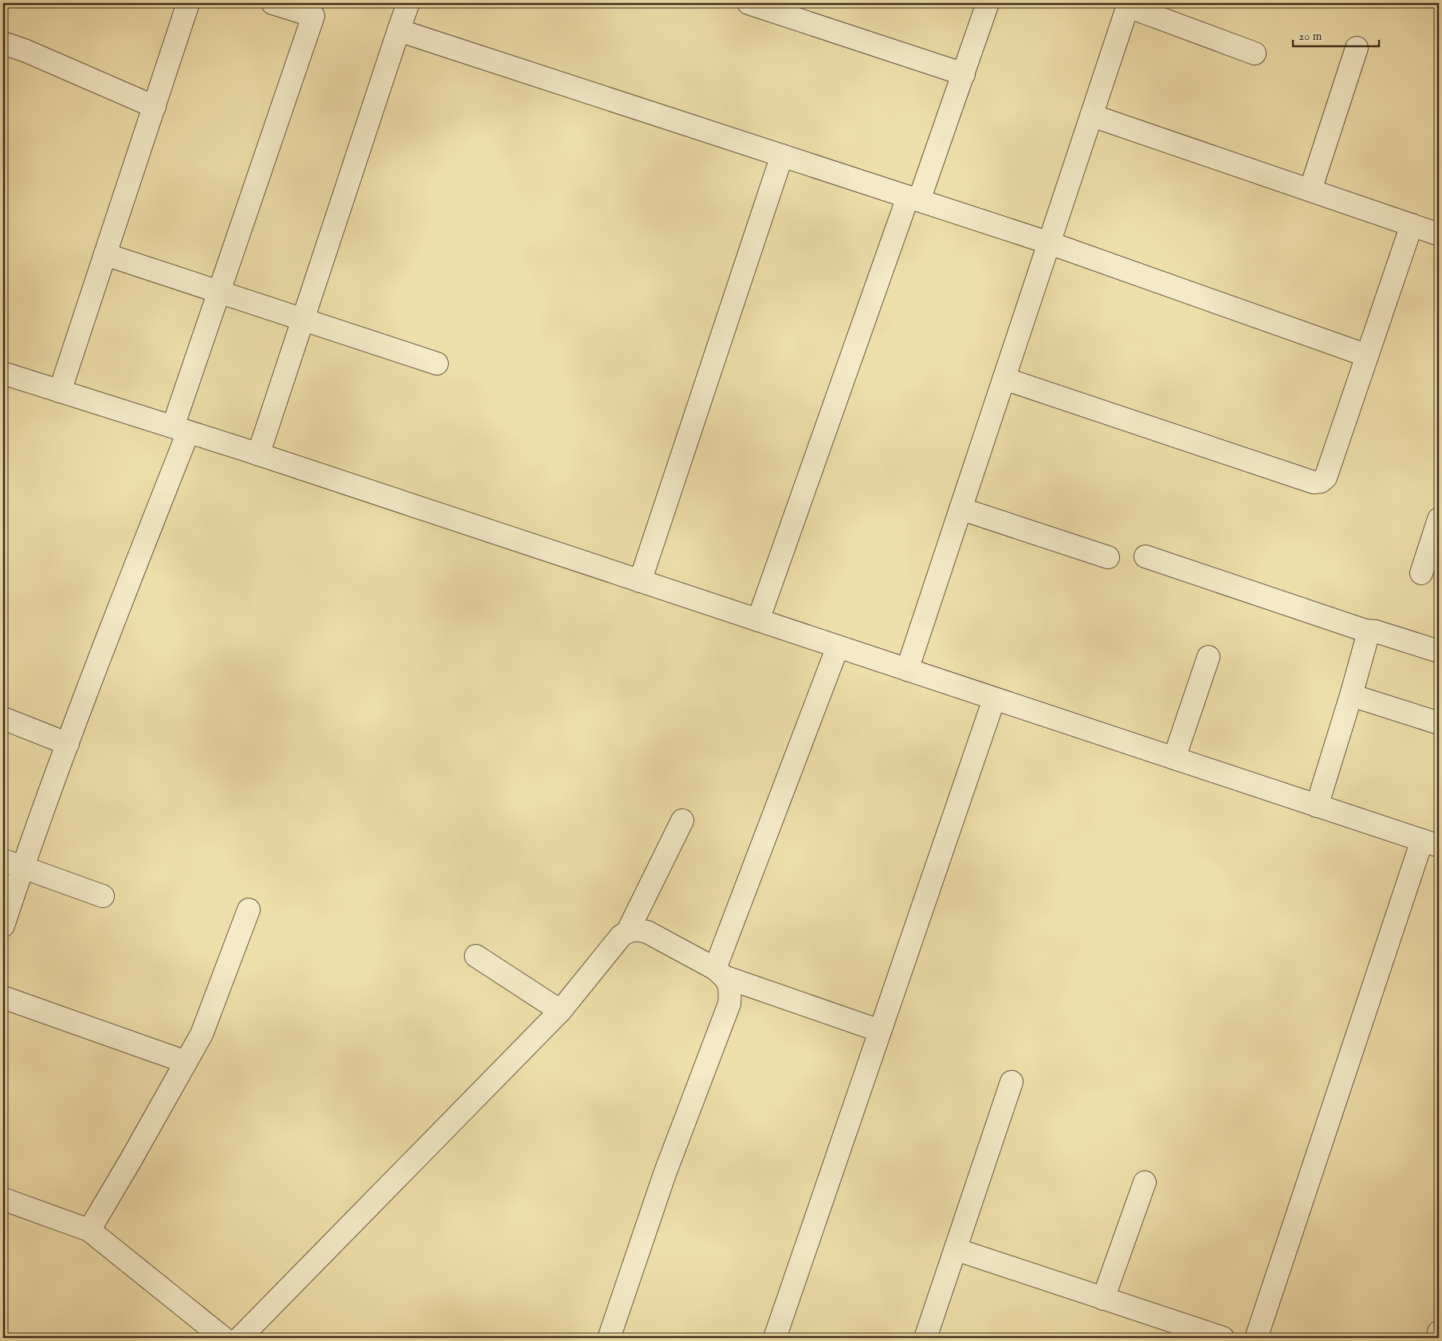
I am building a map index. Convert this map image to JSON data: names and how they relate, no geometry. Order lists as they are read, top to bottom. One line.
{"scale_bar":"20 m"}
